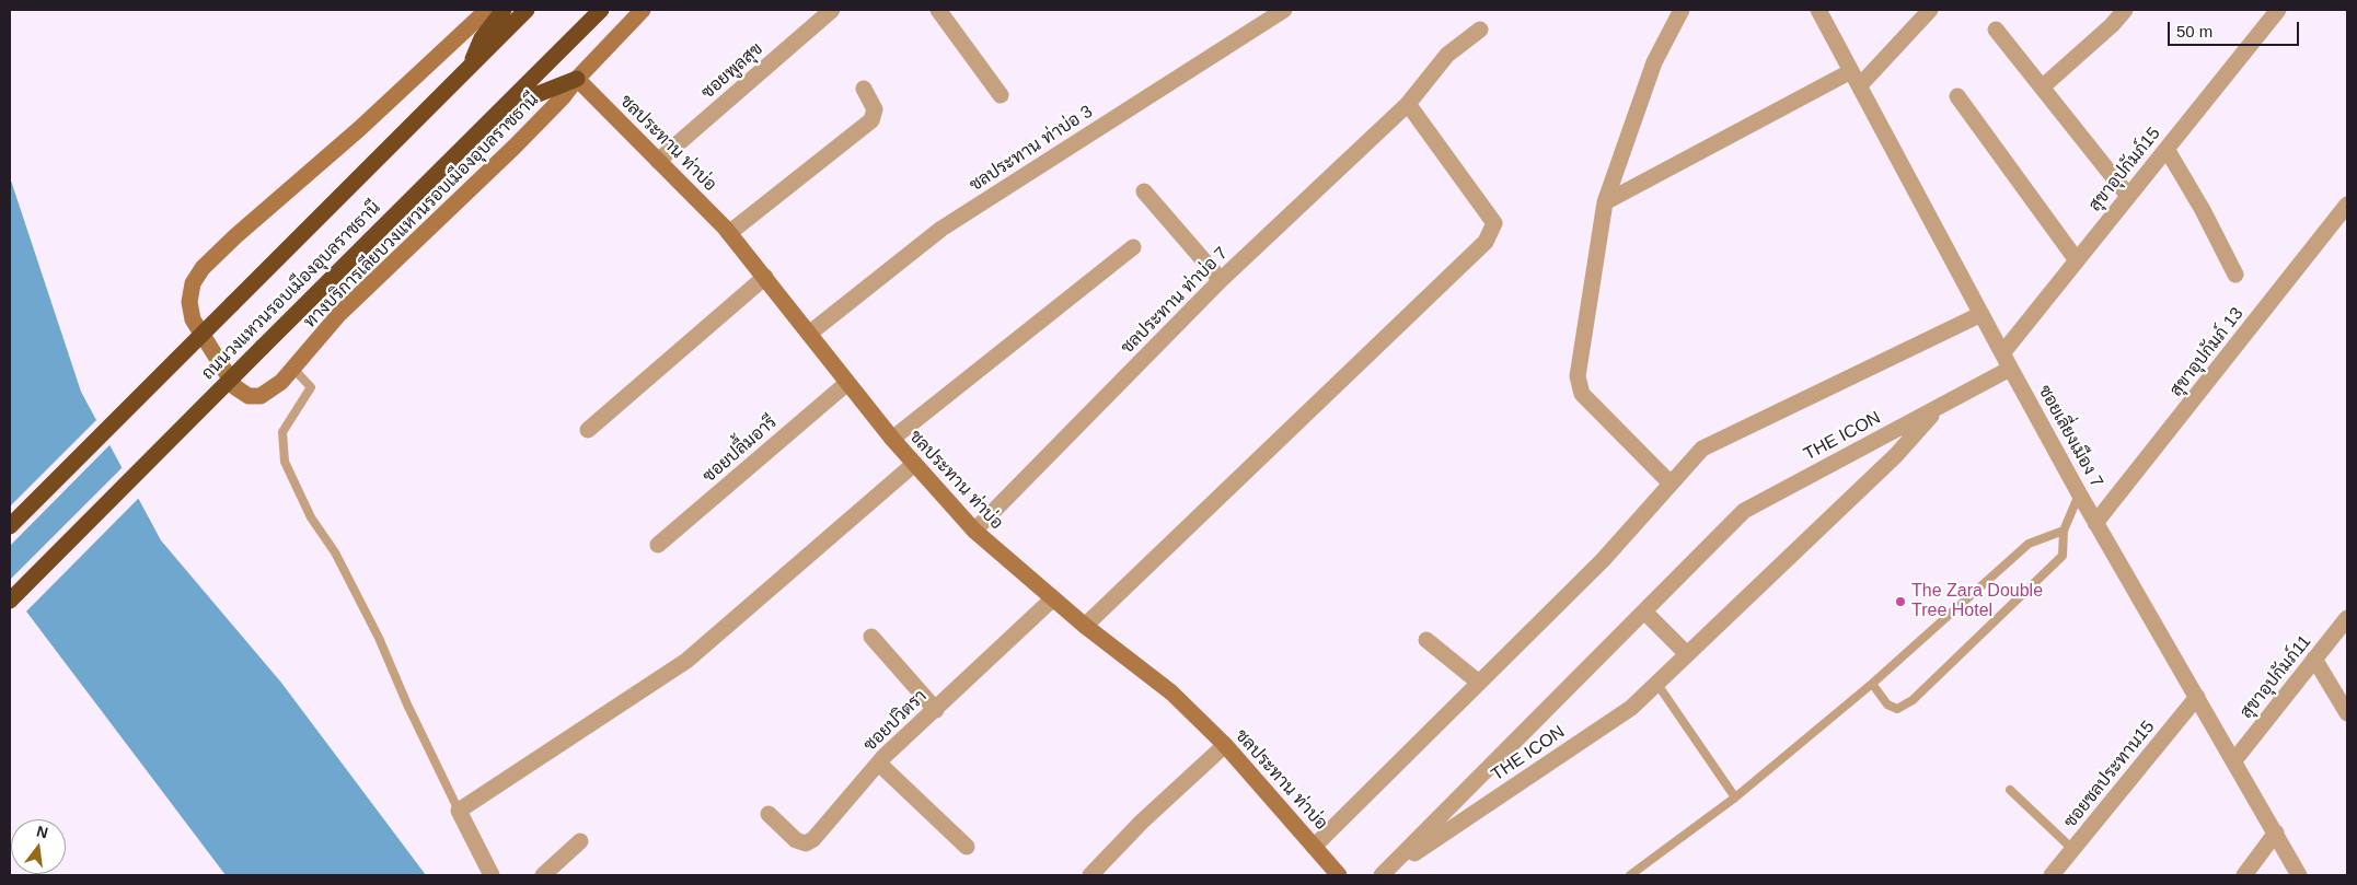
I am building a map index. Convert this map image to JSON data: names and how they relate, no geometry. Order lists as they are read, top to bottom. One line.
{"streets":{"highway":["ถนนวงแหวนรอบเมืองอุบลราชธานี"],"street":["ซอยพูลสุข","ชลประทาน ท่าบ่อ","ชลประทาน ท่าบ่อ 3","สุขาอุปกัมภ์15","ทางบริการเลียบวงแหวนรอบเมืองอุบลราชธานี","ชลประทาน ท่าบ่อ 7","สุขาอุปกัมภ์ 13","THE ICON","ซอยเลี่ยงเมือง 7","ซอยปลื้มอารี","สุขาอุปกัมภ์11","ซอยปวิตรา","ซอยชลประทาน15"]},"crossings":[["ซอยพูลสุข","ชลประทาน ท่าบ่อ"],["ชลประทาน ท่าบ่อ","ชลประทาน ท่าบ่อ 3"],["ชลประทาน ท่าบ่อ","ทางบริการเลียบวงแหวนรอบเมืองอุบลราชธานี"],["ชลประทาน ท่าบ่อ","ชลประทาน ท่าบ่อ 7"],["ชลประทาน ท่าบ่อ","ซอยปลื้มอารี"],["ชลประทาน ท่าบ่อ","ซอยปวิตรา"],["สุขาอุปกัมภ์15","ซอยเลี่ยงเมือง 7"],["สุขาอุปกัมภ์ 13","ซอยเลี่ยงเมือง 7"],["THE ICON","ซอยเลี่ยงเมือง 7"],["ซอยเลี่ยงเมือง 7","สุขาอุปกัมภ์11"],["ซอยเลี่ยงเมือง 7","ซอยชลประทาน15"]],"places":["The Zara Double Tree Hotel"],"scale_bar":"50 m","north":"top"}
